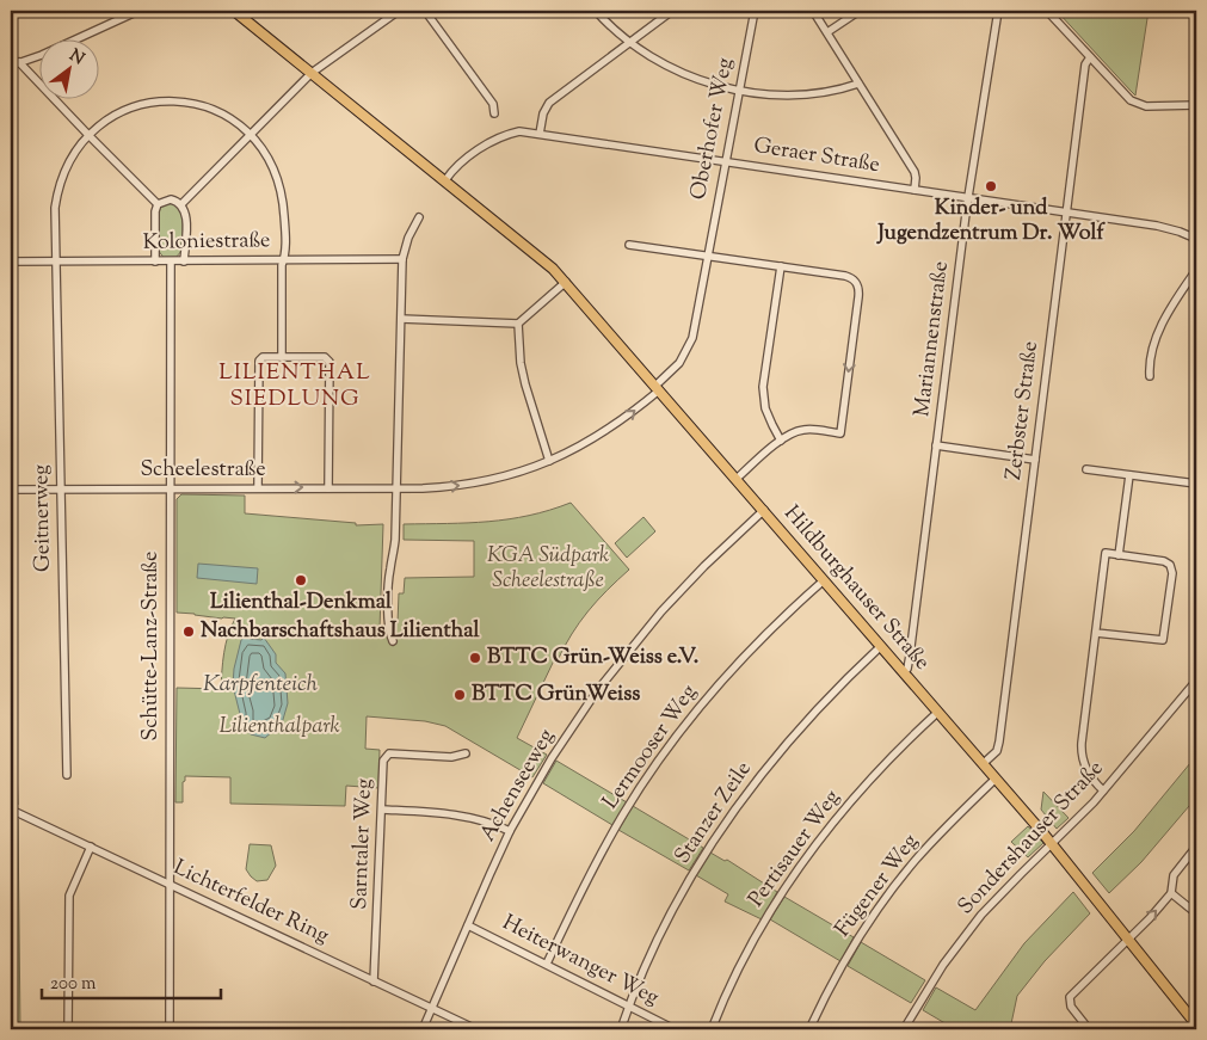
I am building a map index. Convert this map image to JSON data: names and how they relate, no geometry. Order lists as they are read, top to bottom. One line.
{"streets":{"main road":["Hildburghauser Straße"],"street":["Oberhofer Weg","Geraer Straße","Koloniestraße","Mariannenstraße","Zerbster Straße","Scheelestraße","Geitnerweg","Schütte-Lanz-Straße","Lermooser Weg","Achenseeweg","Stanzer Zeile","Sondershauser Straße","Sarntaler Weg","Pertisauer Weg","Fügener Weg","Lichterfelder Ring","Heiterwanger Weg"]},"crossings":[["Oberhofer Weg","Geraer Straße"],["Oberhofer Weg","Scheelestraße"],["Oberhofer Weg","Hildburghauser Straße"],["Geraer Straße","Mariannenstraße"],["Geraer Straße","Zerbster Straße"],["Geraer Straße","Hildburghauser Straße"],["Koloniestraße","Geitnerweg"],["Koloniestraße","Schütte-Lanz-Straße"],["Mariannenstraße","Hildburghauser Straße"],["Zerbster Straße","Hildburghauser Straße"],["Scheelestraße","Geitnerweg"],["Scheelestraße","Hildburghauser Straße"],["Scheelestraße","Schütte-Lanz-Straße"],["Hildburghauser Straße","Lermooser Weg"],["Hildburghauser Straße","Achenseeweg"],["Hildburghauser Straße","Stanzer Zeile"],["Hildburghauser Straße","Sondershauser Straße"],["Hildburghauser Straße","Pertisauer Weg"],["Hildburghauser Straße","Fügener Weg"],["Schütte-Lanz-Straße","Lichterfelder Ring"],["Lermooser Weg","Heiterwanger Weg"],["Achenseeweg","Lichterfelder Ring"],["Achenseeweg","Heiterwanger Weg"],["Stanzer Zeile","Heiterwanger Weg"],["Sarntaler Weg","Lichterfelder Ring"]],"one_way":["Scheelestraße"],"districts":["LILIENTHAL SIEDLUNG"],"water":["Karpfenteich"],"parks":["KGA Südpark Scheelestraße","Lilienthalpark"],"places":["Kinder- und Jugendzentrum Dr. Wolf","Lilienthal-Denkmal","Nachbarschaftshaus Lilienthal","BTTC Grün-Weiss e.V.","BTTC GrünWeiss"],"scale_bar":"200 m","north":"top right"}
